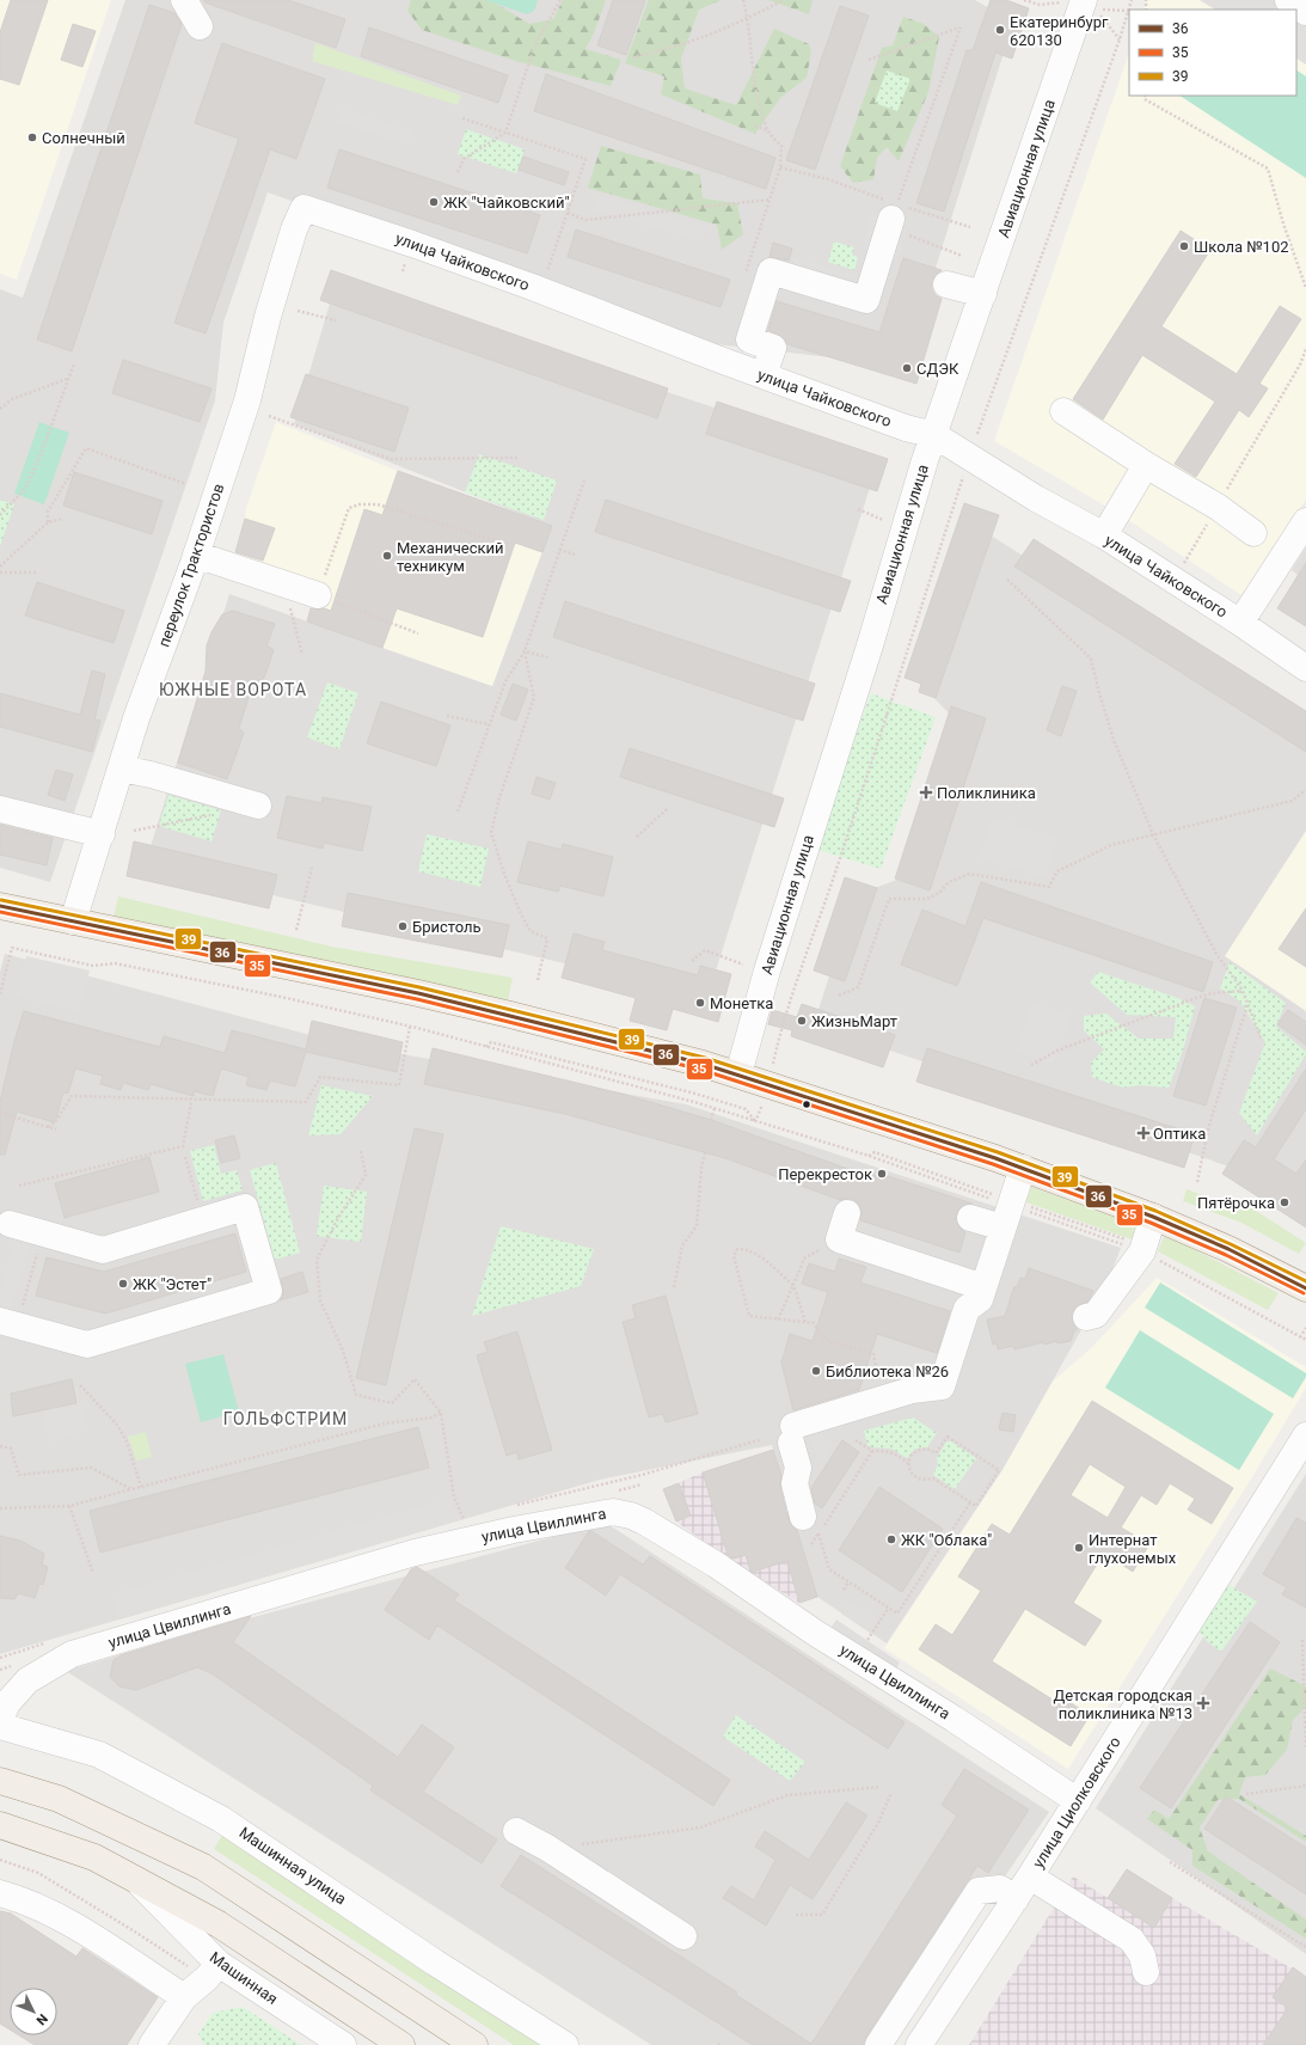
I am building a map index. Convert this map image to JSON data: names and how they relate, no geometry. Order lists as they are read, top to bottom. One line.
{"streets":{"street":["Авиационная улица","улица Чайковского","переулок Трактористов","улица Цвиллинга","улица Циолковского","Машинная улица","Машинная"]},"crossings":[["Авиационная улица","улица Чайковского"],["улица Чайковского","переулок Трактористов"],["улица Цвиллинга","улица Циолковского"]],"districts":["ЮЖНЫЕ ВОРОТА","ГОЛЬФСТРИМ"],"places":{"other":["Екатеринбург 620130","Солнечный","ЖК \"Чайковский\"","Школа №102","СДЭК","Механический техникум","Бристоль","Монетка","ЖизньМарт","Перекресток","Пятёрочка","ЖК \"Эстет\"","Библиотека №26","ЖК \"Облака\"","Интернат глухонемых"],"health":["Поликлиника","Оптика","Детская городская поликлиника №13"]},"lines":["transit line 39","transit line 36","transit line 35"],"legend":["36","35","39"],"north":"bottom right"}
